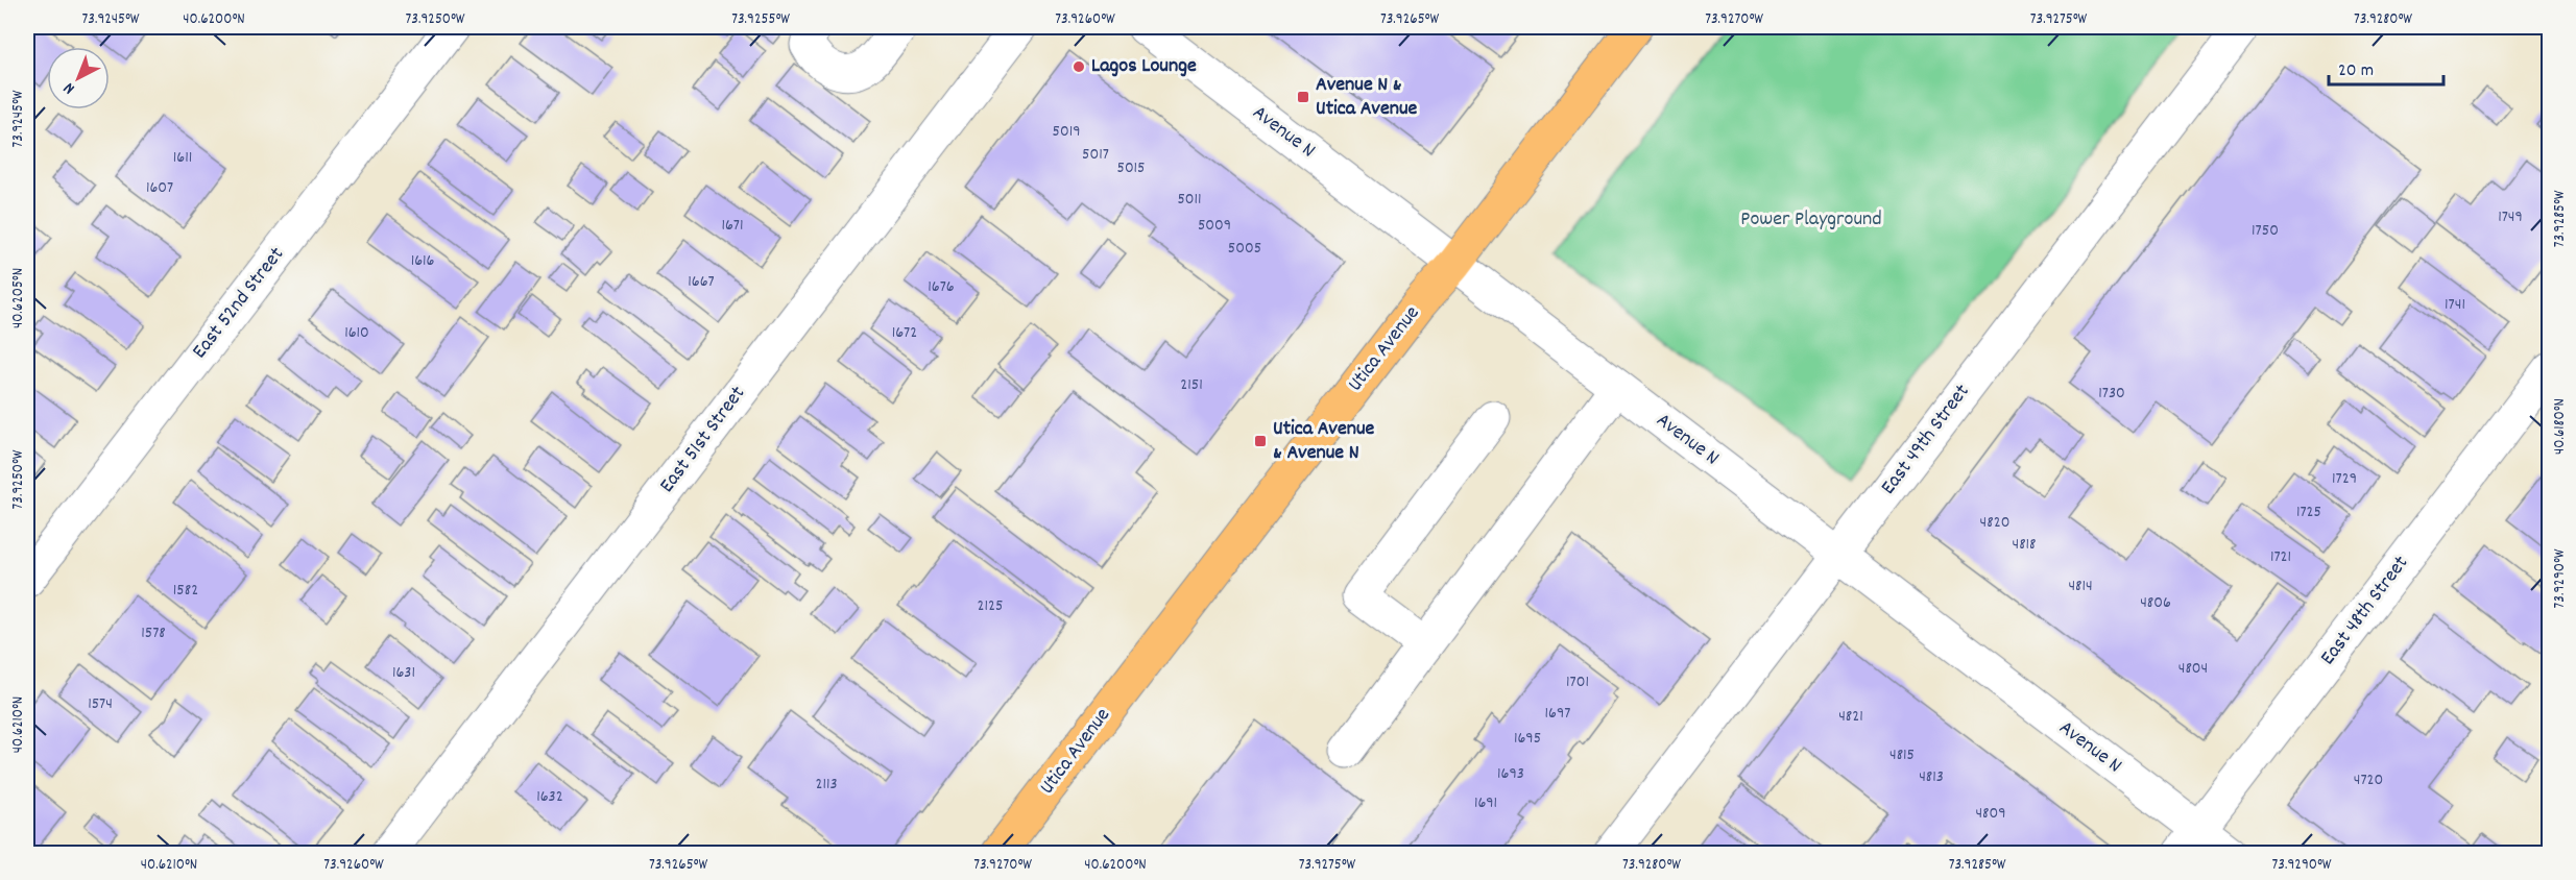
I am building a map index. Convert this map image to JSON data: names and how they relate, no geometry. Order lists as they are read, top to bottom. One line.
{"streets":{"main road":["Utica Avenue"],"street":["Avenue N","East 52nd Street","East 51st Street","East 49th Street","East 48th Street"]},"crossings":[["Avenue N","Utica Avenue"],["Avenue N","East 49th Street"],["Avenue N","East 48th Street"]],"parks":["Power Playground"],"places":{"other":["Lagos Lounge"],"transit":["Avenue N & Utica Avenue","Utica Avenue & Avenue N"]},"house_numbers":["5019","5017","1611","5015","1607","5011","1749","1671","5009","1750","5005","1616","1667","1676","1741","1610","1672","2151","1730","1729","1725","4820","4818","1721","4814","1582","4806","2125","1578","4804","1631","1701","1574","1697","4821","1695","4815","1693","4813","4720","2113","1632","1691","4809"],"scale_bar":"20 m","north":"bottom left","coordinates":["73.9245°W","40.6200°N","73.9250°W","73.9255°W","73.9260°W","73.9265°W","73.9270°W","73.9275°W","73.9280°W","73.9285°W","40.6205°N","40.6180°N","73.9290°W","40.6210°N"]}
